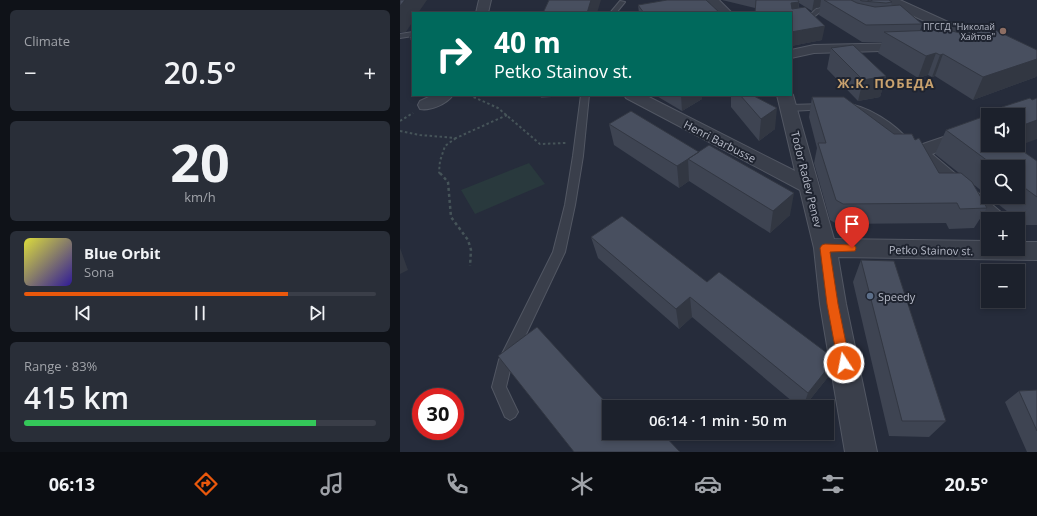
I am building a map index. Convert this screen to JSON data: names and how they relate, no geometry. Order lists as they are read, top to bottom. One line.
{"streets":{"street":["Henri Barbusse","Todor Radev Penev","Petko Stainov st."]},"crossings":[["Henri Barbusse","Todor Radev Penev"],["Todor Radev Penev","Petko Stainov st."]],"districts":["Ж.К. ПОБЕДА"],"places":["ПГСГД \"Николай Хайтов\"","Speedy"],"page":{"tile":["Climate",["20","km/h"],["Range · 83%","415 km"]],"turn":["40 m","Petko Stainov st."],"heat":["−","20.5°","+"],"map_buttons":["+","−"],"song":["Blue Orbit","Sona"],"limit":"30","trip":"06:14 · 1 min · 50 m","tabs":["06:13","20.5°"]}}
